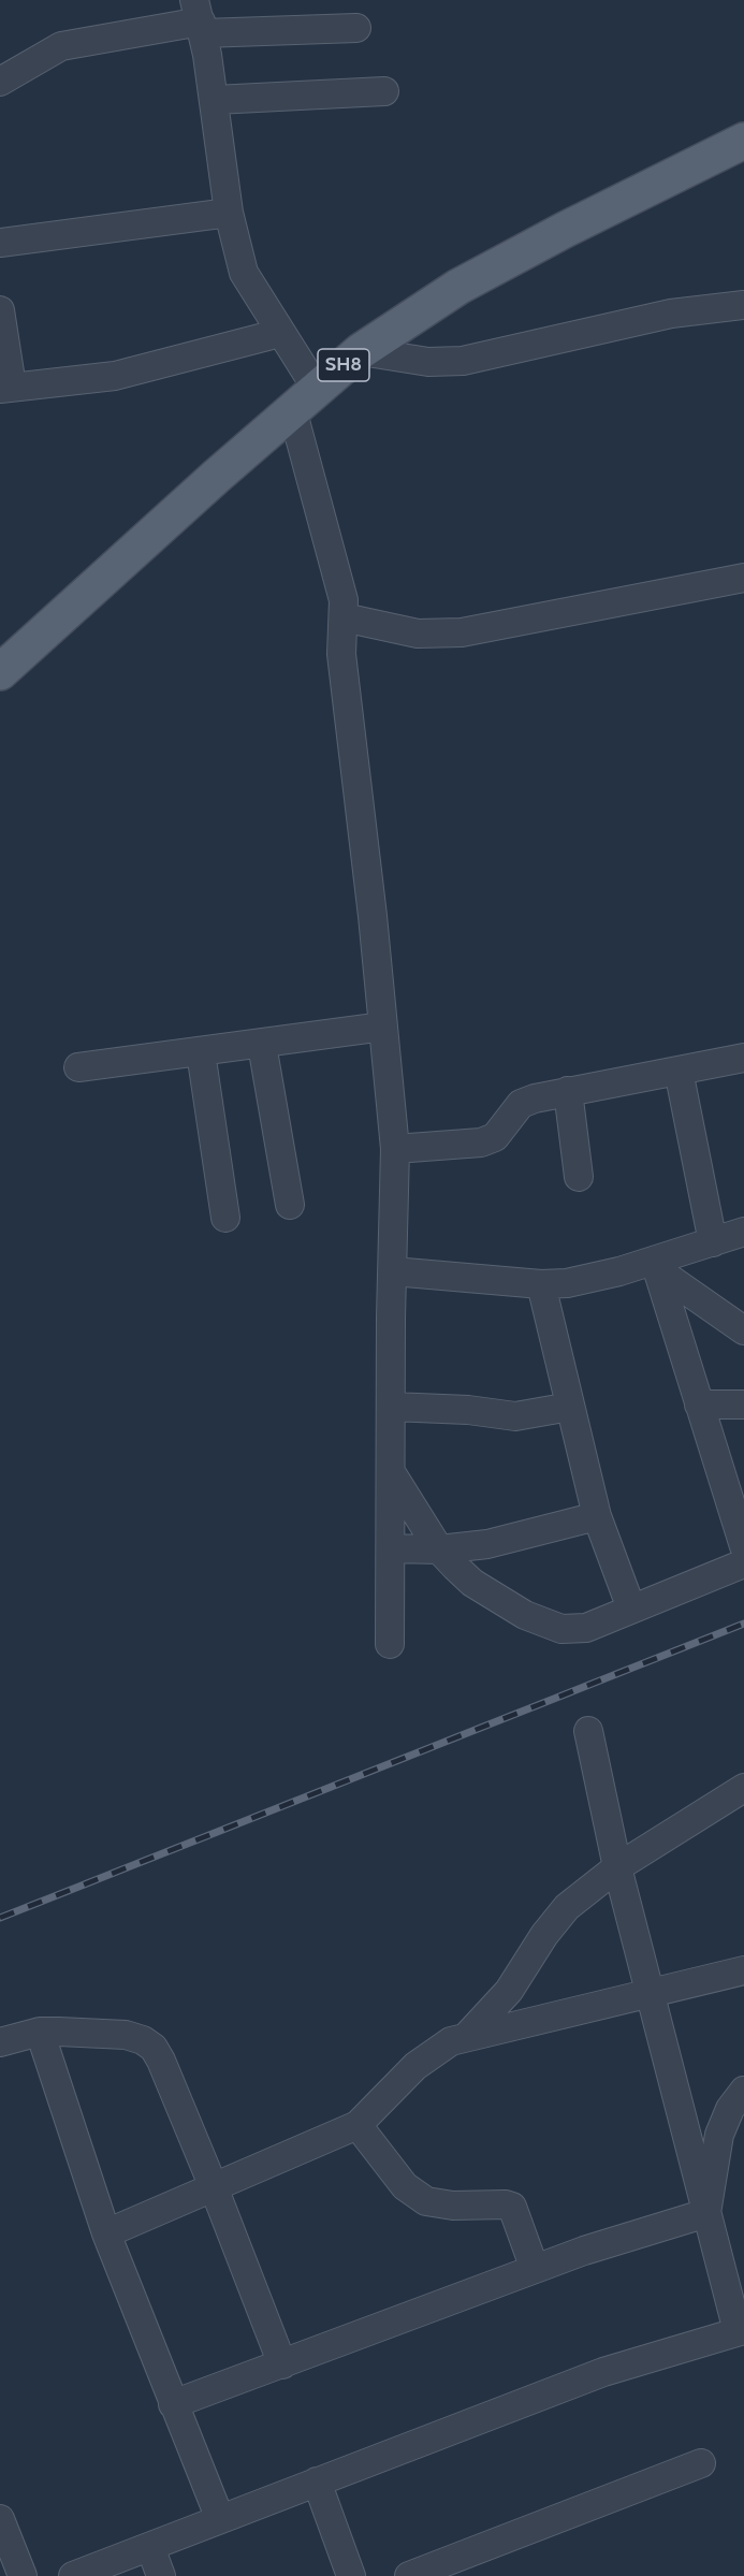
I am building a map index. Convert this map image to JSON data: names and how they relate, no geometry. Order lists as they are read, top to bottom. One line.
{"streets":{"main road":["SH8"]}}
